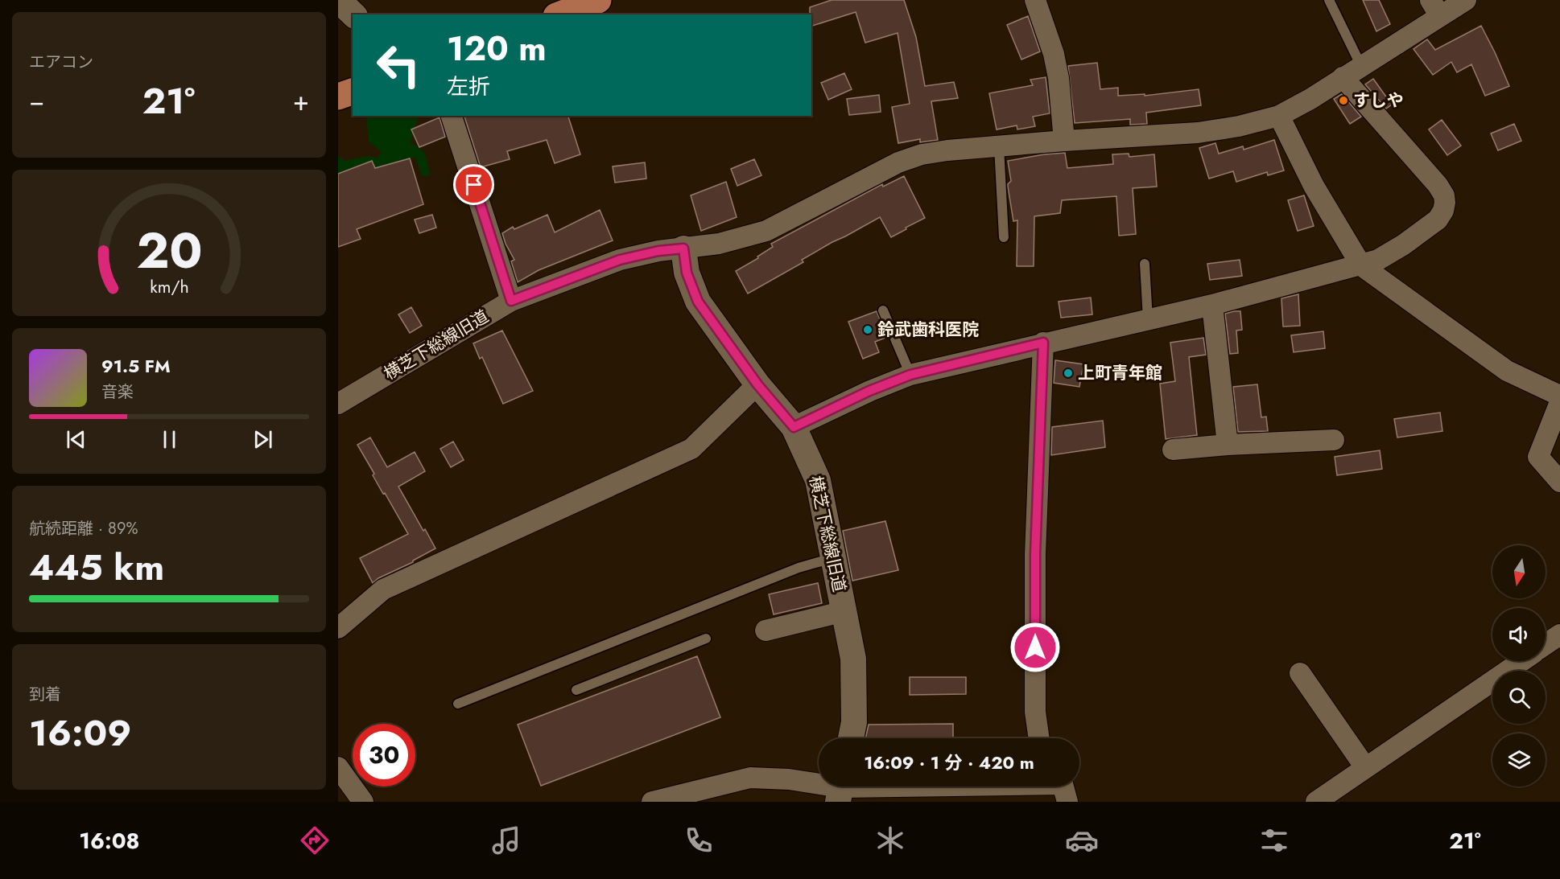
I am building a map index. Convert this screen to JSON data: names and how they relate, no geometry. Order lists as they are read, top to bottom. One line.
{"streets":{"street":["横芝下総線旧道"]},"places":["すしや","鈴武歯科医院","上町青年館"],"north":"bottom","page":{"tile":["エアコン",["航続距離 · 89%","445 km"],["到着","16:09"]],"turn":["120 m","左折"],"heat":["−","21°","+"],"song":["91.5 FM","音楽"],"limit":"30","trip":"16:09 · 1 分 · 420 m","tabs":["16:08","21°"],"gauge":["20","km/h"]}}
